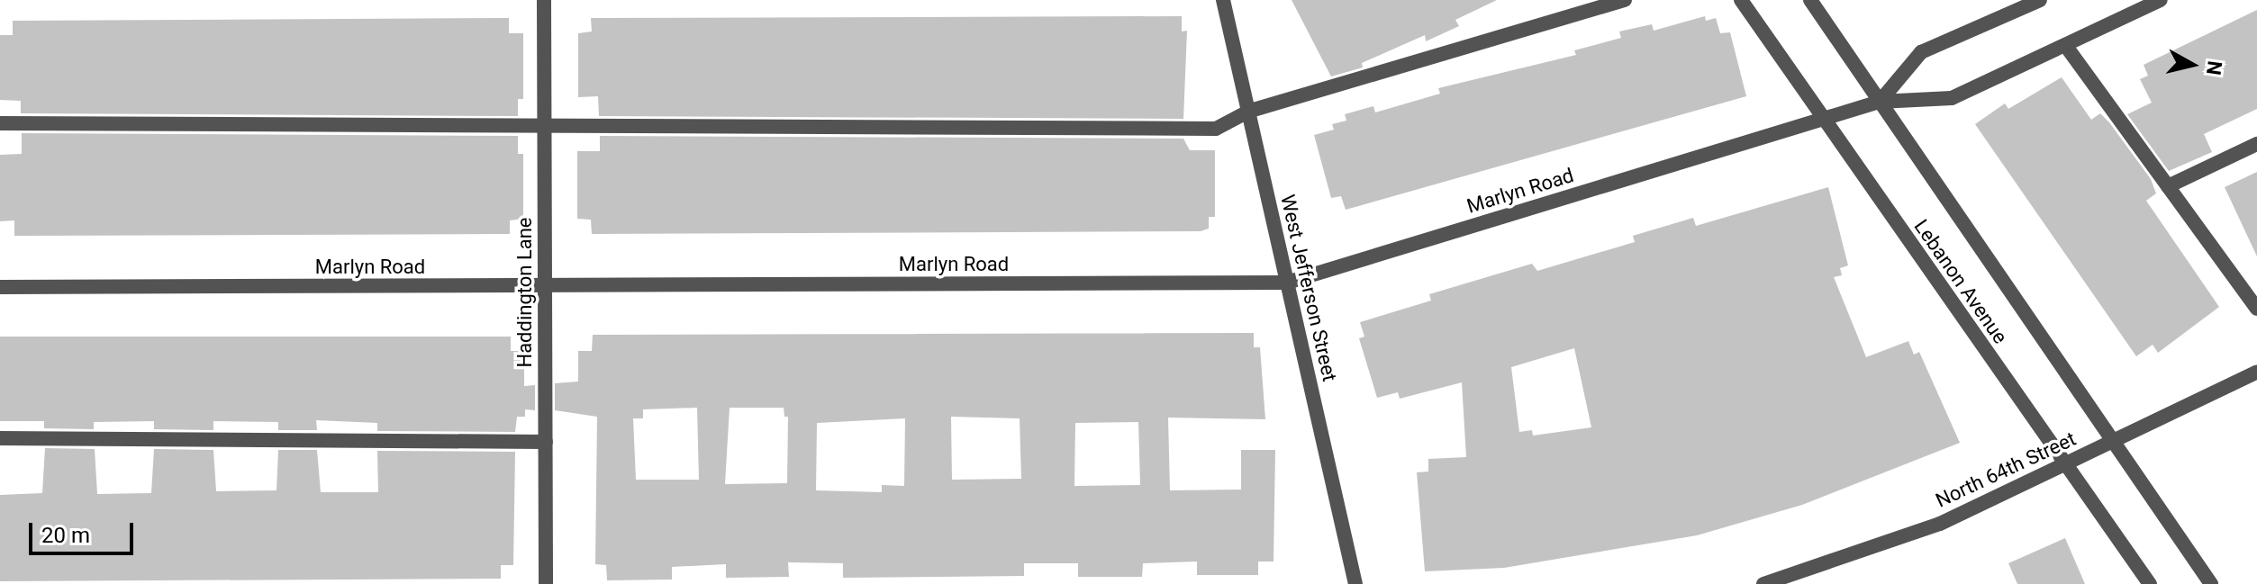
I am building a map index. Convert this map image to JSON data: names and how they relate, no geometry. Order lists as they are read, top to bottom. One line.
{"streets":{"street":["Marlyn Road","Lebanon Avenue","West Jefferson Street","Haddington Lane","North 64th Street"]},"crossings":[["Marlyn Road","Lebanon Avenue"],["Marlyn Road","West Jefferson Street"],["Marlyn Road","Haddington Lane"],["Lebanon Avenue","North 64th Street"]],"scale_bar":"20 m","north":"right"}
